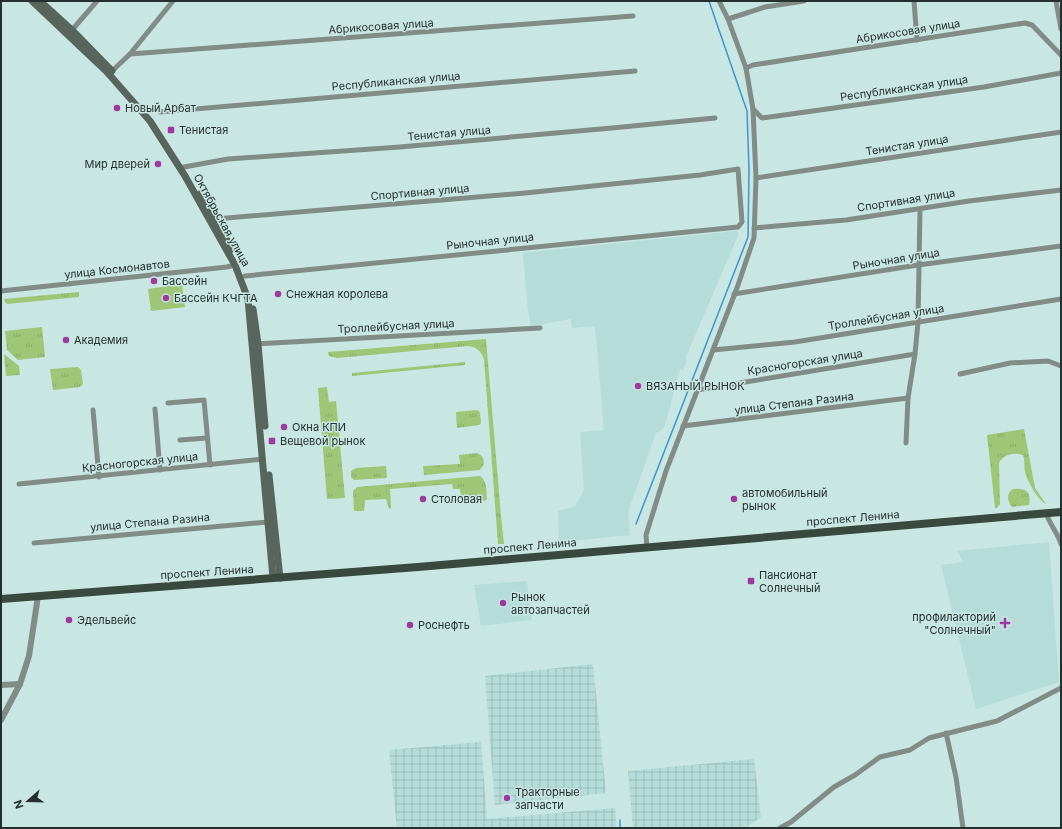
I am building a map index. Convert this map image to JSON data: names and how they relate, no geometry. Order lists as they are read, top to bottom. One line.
{"streets":{"main road":["Октябрьская улица","проспект Ленина"],"street":["Абрикосовая улица","Республиканская улица","Тенистая улица","Спортивная улица","Рыночная улица","улица Космонавтов","Троллейбусная улица","Красногорская улица","улица Степана Разина"]},"crossings":[["Тенистая улица","Октябрьская улица"],["Спортивная улица","Октябрьская улица"],["Спортивная улица","Рыночная улица"],["Октябрьская улица","Рыночная улица"],["Октябрьская улица","улица Космонавтов"],["Октябрьская улица","Троллейбусная улица"],["Октябрьская улица","Красногорская улица"],["Октябрьская улица","улица Степана Разина"],["Октябрьская улица","проспект Ленина"]],"places":{"other":["Новый Арбат","Мир дверей","Бассейн","Снежная королева","Бассейн КЧГТА","Академия","ВЯЗАНЫЙ РЫНОК","Окна КПИ","Столовая","автомобильный рынок","Рынок автозапчастей","Эдельвейс","Роснефть","Тракторные запчасти"],"transit":["Тенистая","Вещевой рынок","Пансионат Солнечный"],"health":["профилакторий \"Солнечный\""]},"north":"left"}
